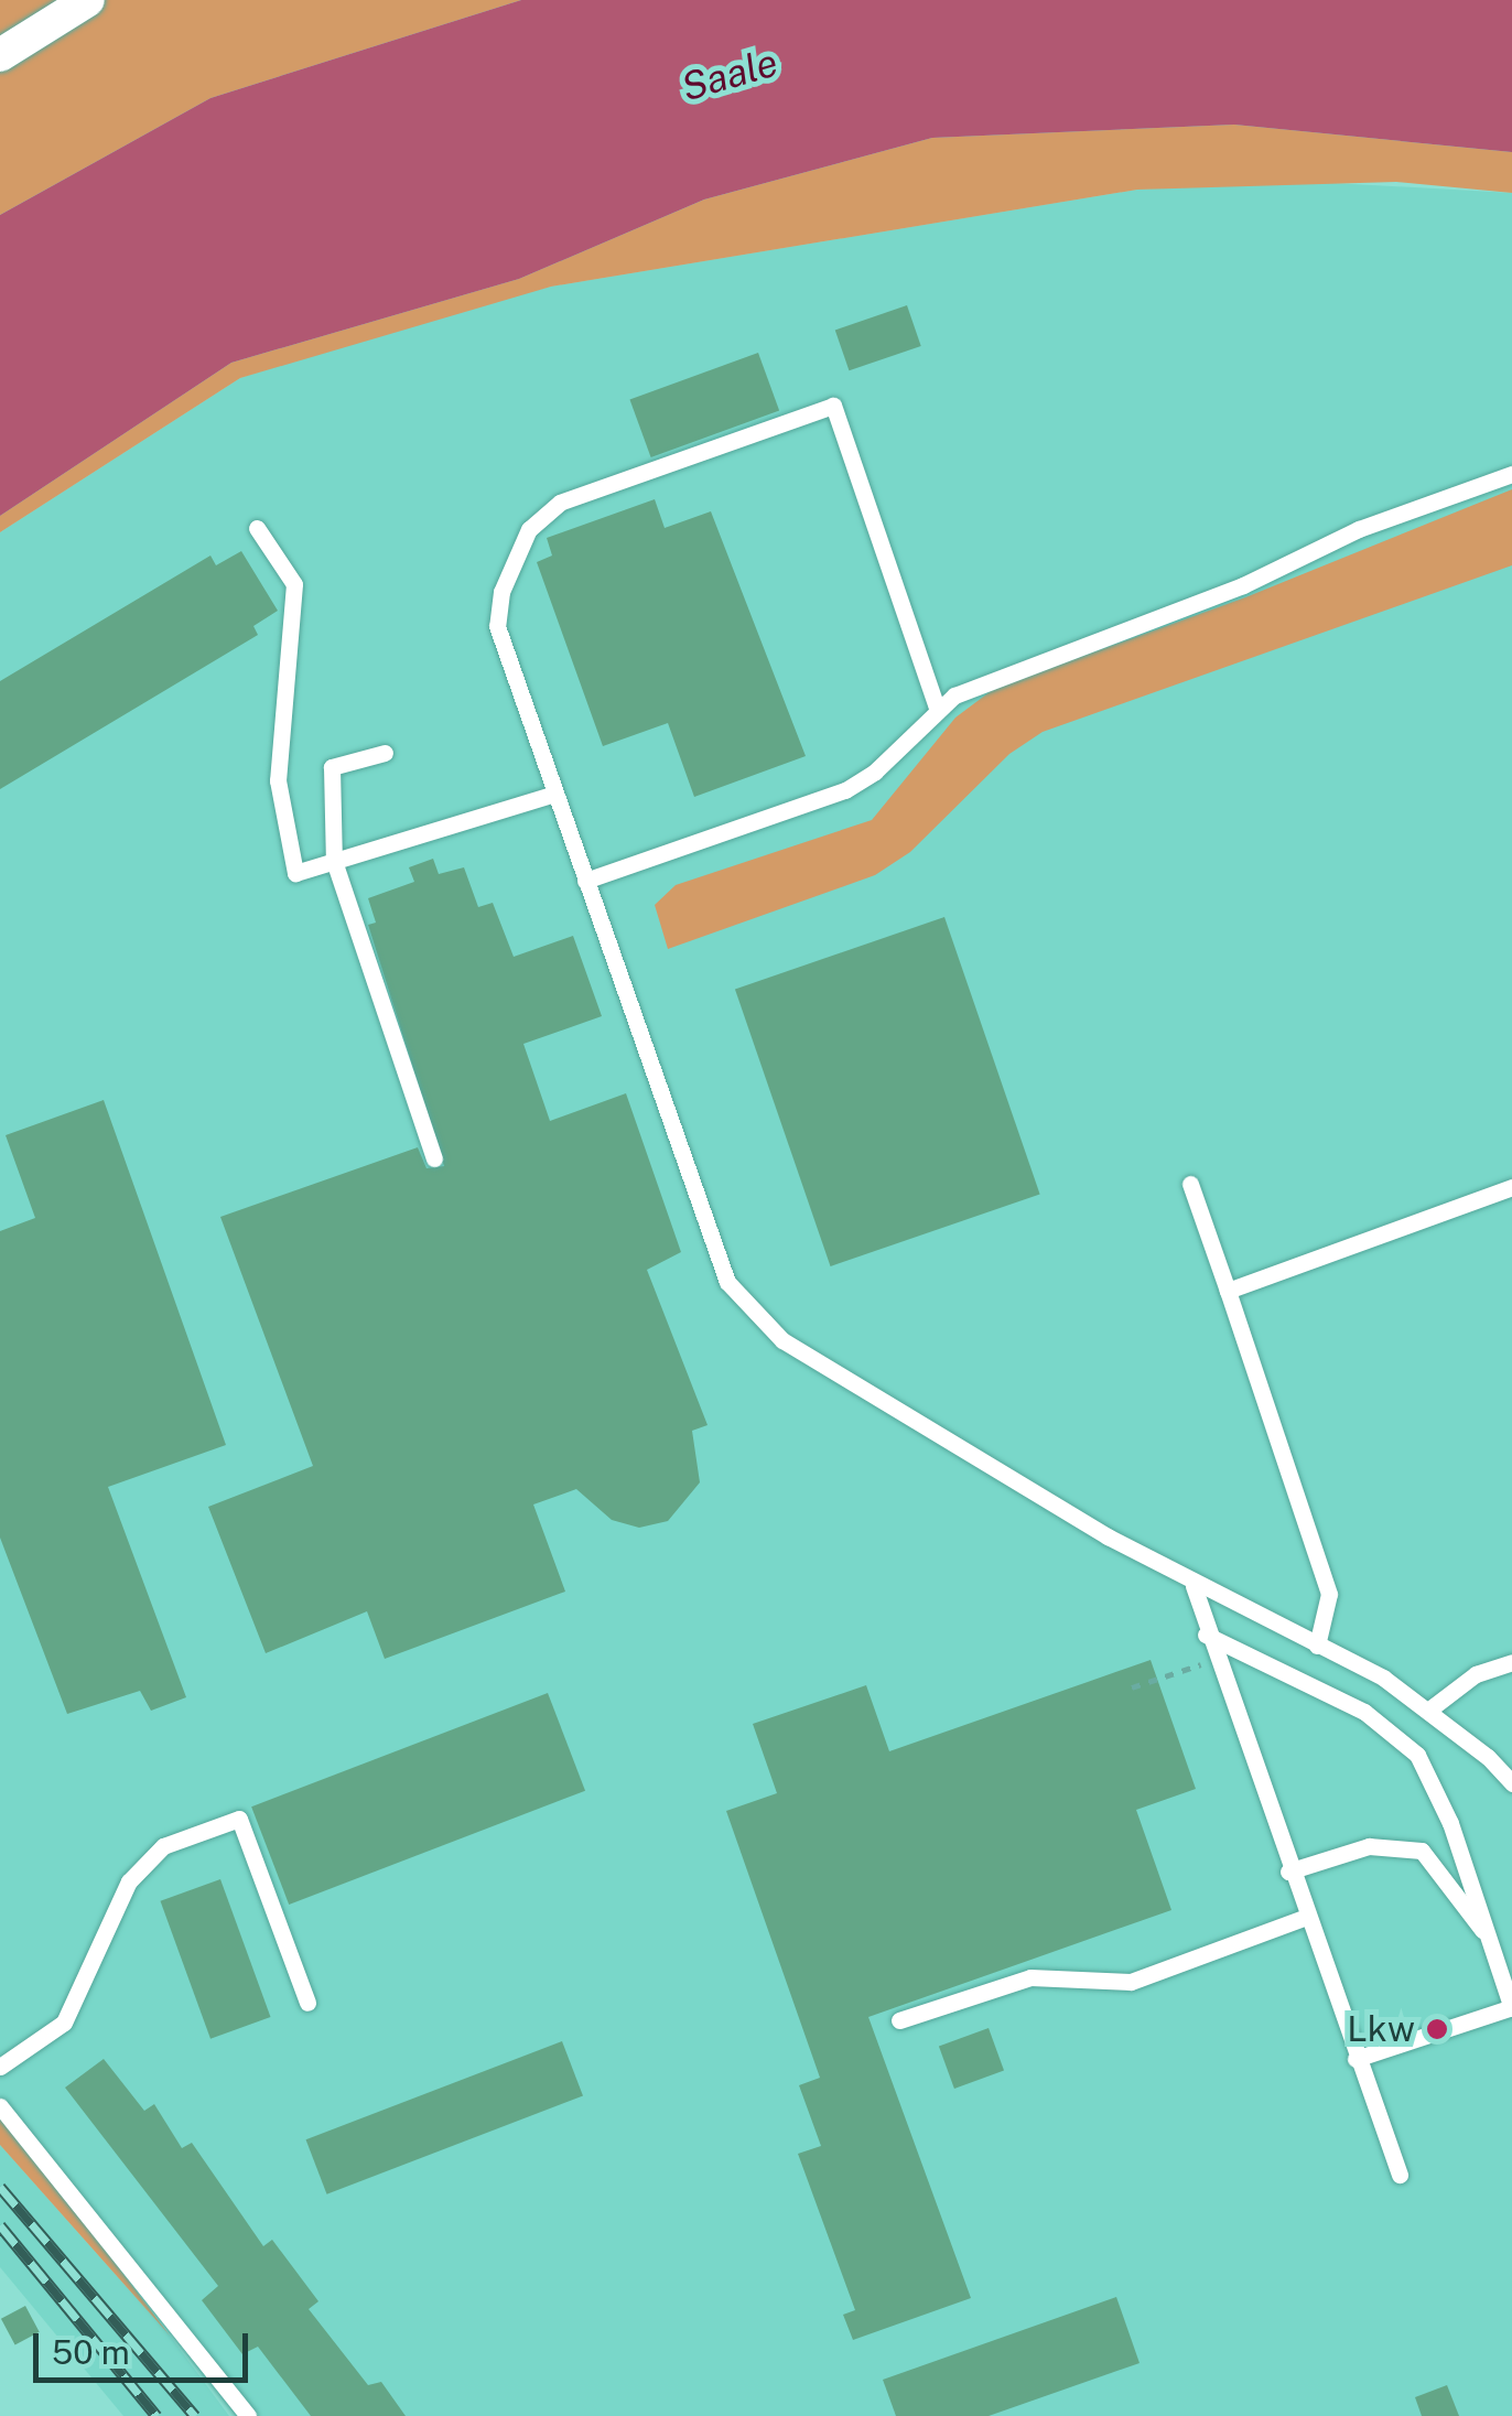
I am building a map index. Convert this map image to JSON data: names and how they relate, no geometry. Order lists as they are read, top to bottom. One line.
{"water":["Saale"],"places":["Lkw"],"scale_bar":"50 m"}
